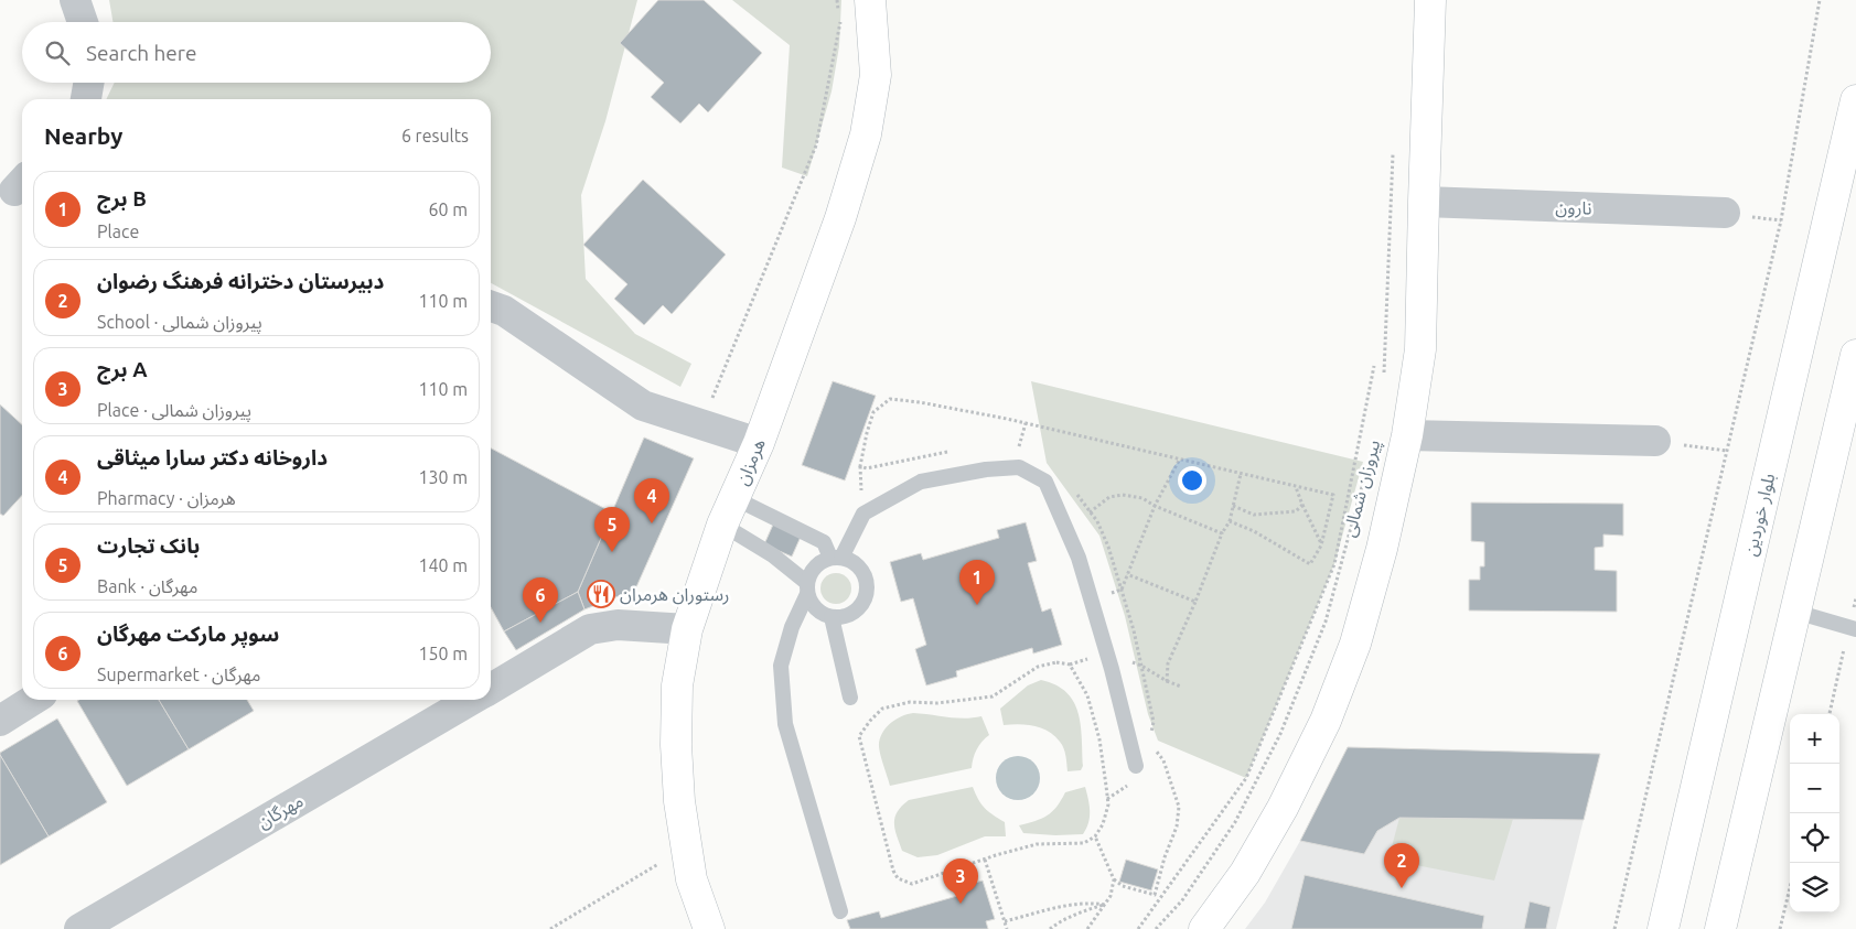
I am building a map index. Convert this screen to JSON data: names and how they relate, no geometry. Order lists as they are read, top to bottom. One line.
{"streets":{"street":["نارون","هرمزان","پیروزان شمالی","بلوار خوردین","مهرگان"]},"crossings":[["نارون","پیروزان شمالی"]],"places":{"restaurant":["رستوران هرمران"]},"page":{"search":"Search here","heading":["Nearby","6 results"],"list":[{"mark":"1","name":"برج B","note":"Place","value":"60 m"},{"mark":"2","name":"دبیرستان دخترانه فرهنگ رضوان","note":"School · پیروزان شمالی","value":"110 m"},{"mark":"3","name":"برج A","note":"Place · پیروزان شمالی","value":"110 m"},{"mark":"4","name":"داروخانه دکتر سارا میثاقی","note":"Pharmacy · هرمزان","value":"130 m"},{"mark":"5","name":"بانک تجارت","note":"Bank · مهرگان","value":"140 m"},{"mark":"6","name":"سوپر مارکت مهرگان","note":"Supermarket · مهرگان","value":"150 m"}],"pins":["4","5","1","6","2","3"],"map_buttons":["+","−"]}}
